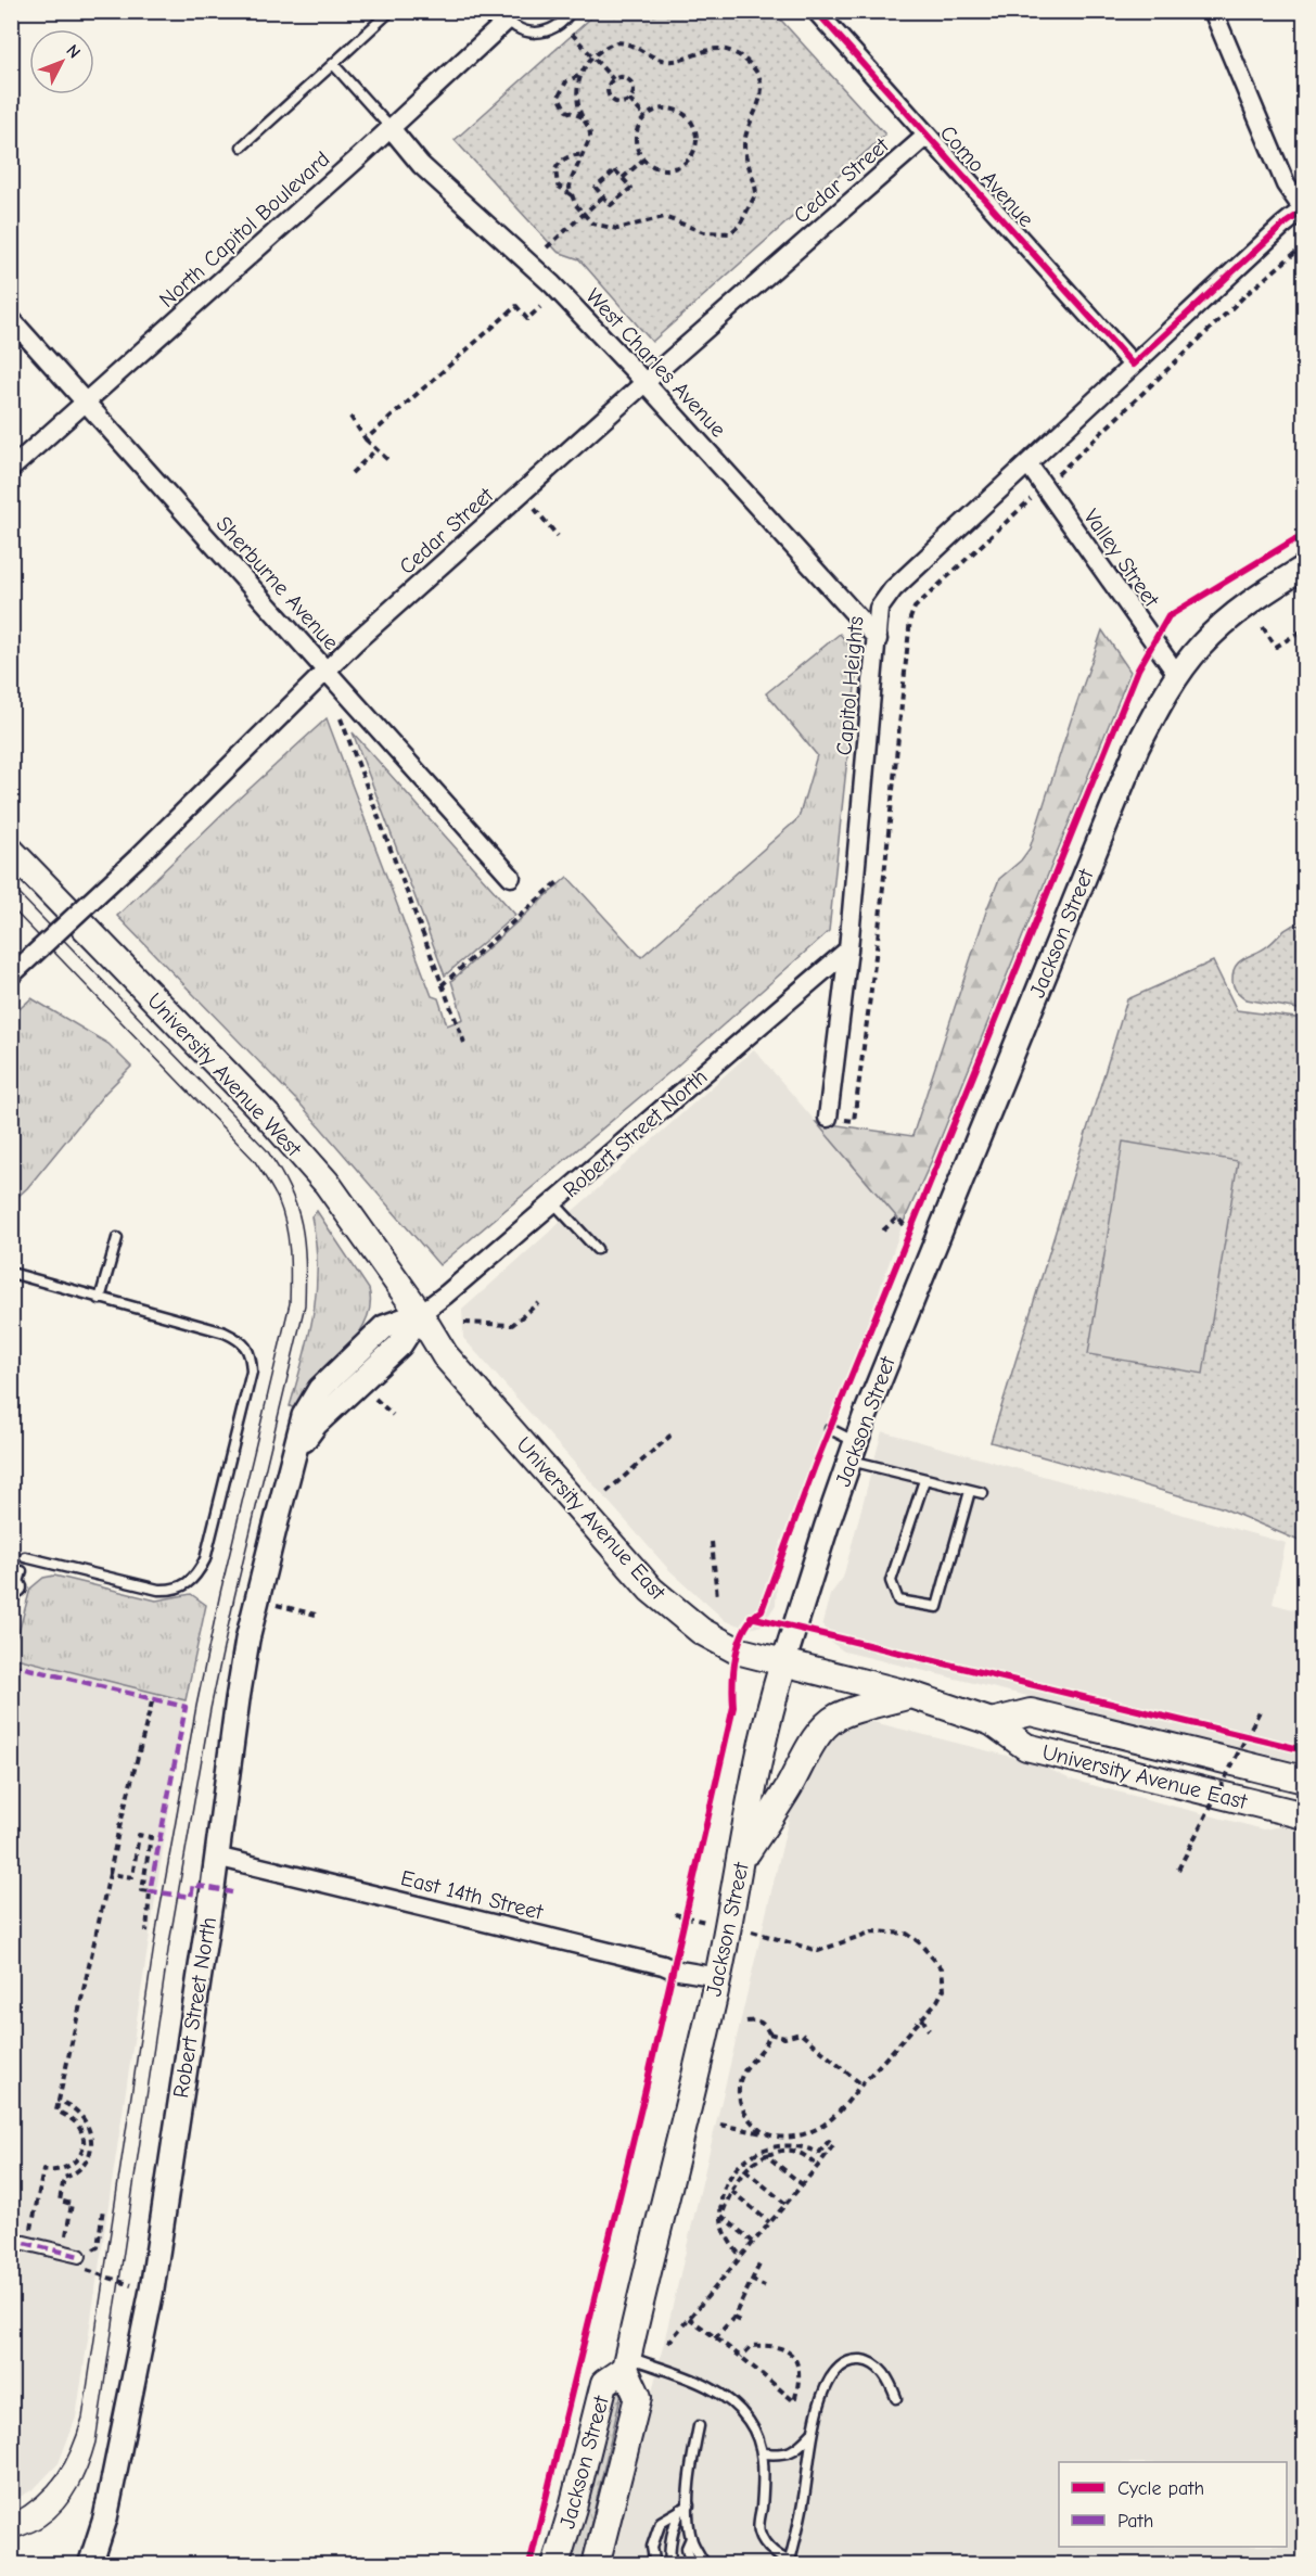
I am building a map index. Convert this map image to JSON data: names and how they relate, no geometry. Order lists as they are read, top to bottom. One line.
{"streets":{"main road":["Jackson Street","University Avenue West","University Avenue East"],"street":["Como Avenue","Cedar Street","North Capitol Boulevard","West Charles Avenue","Valley Street","Sherburne Avenue","Capitol Heights","Robert Street North","East 14th Street"]},"crossings":[["Como Avenue","Cedar Street"],["Como Avenue","Capitol Heights"],["Cedar Street","West Charles Avenue"],["Cedar Street","Sherburne Avenue"],["North Capitol Boulevard","West Charles Avenue"],["North Capitol Boulevard","Sherburne Avenue"],["West Charles Avenue","Capitol Heights"],["Valley Street","Capitol Heights"],["Valley Street","Jackson Street"],["Capitol Heights","Robert Street North"],["Jackson Street","University Avenue East"],["Jackson Street","East 14th Street"],["University Avenue West","Robert Street North"],["University Avenue West","University Avenue East"],["Robert Street North","University Avenue East"],["Robert Street North","East 14th Street"]],"legend":["Cycle path","Path"],"north":"top right"}
